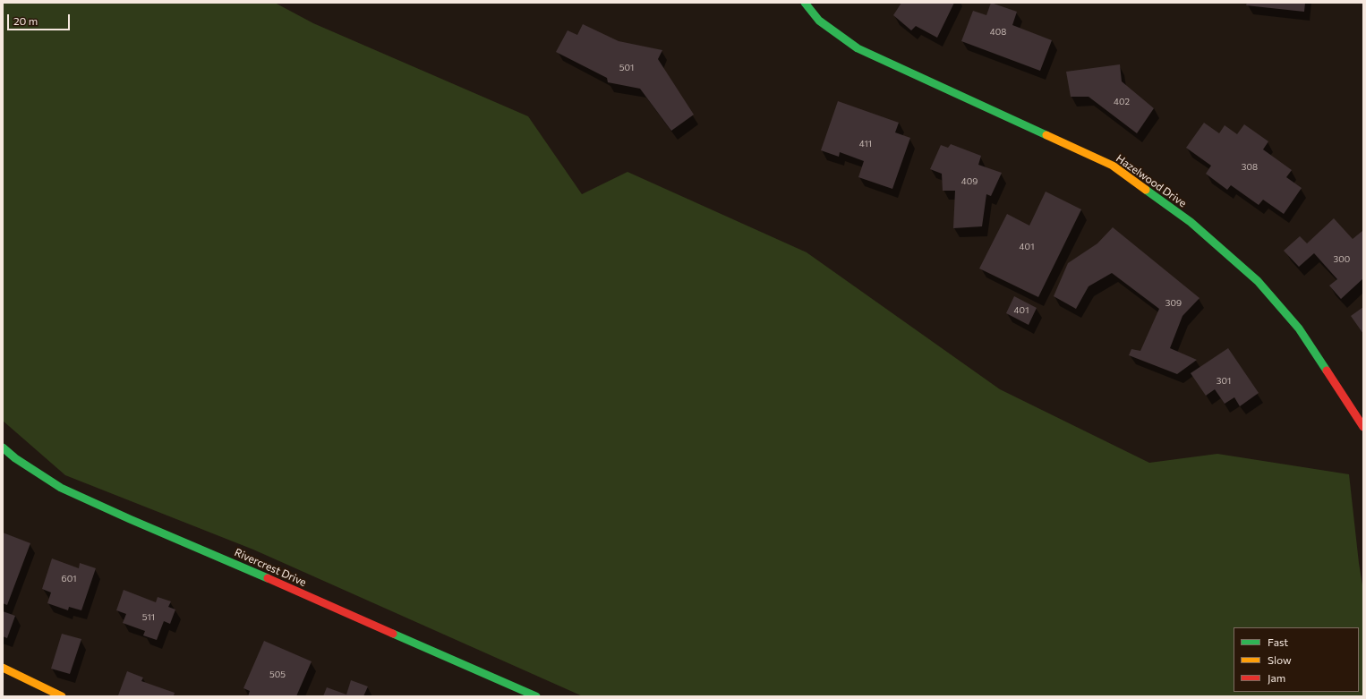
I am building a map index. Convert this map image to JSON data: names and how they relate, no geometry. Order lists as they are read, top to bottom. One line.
{"streets":{"street":["Hazelwood Drive","Rivercrest Drive"]},"house_numbers":["408","501","402","411","308","409","401","300","309","401","301","601","511","505"],"legend":["Fast","Slow","Jam"],"scale_bar":"20 m"}
